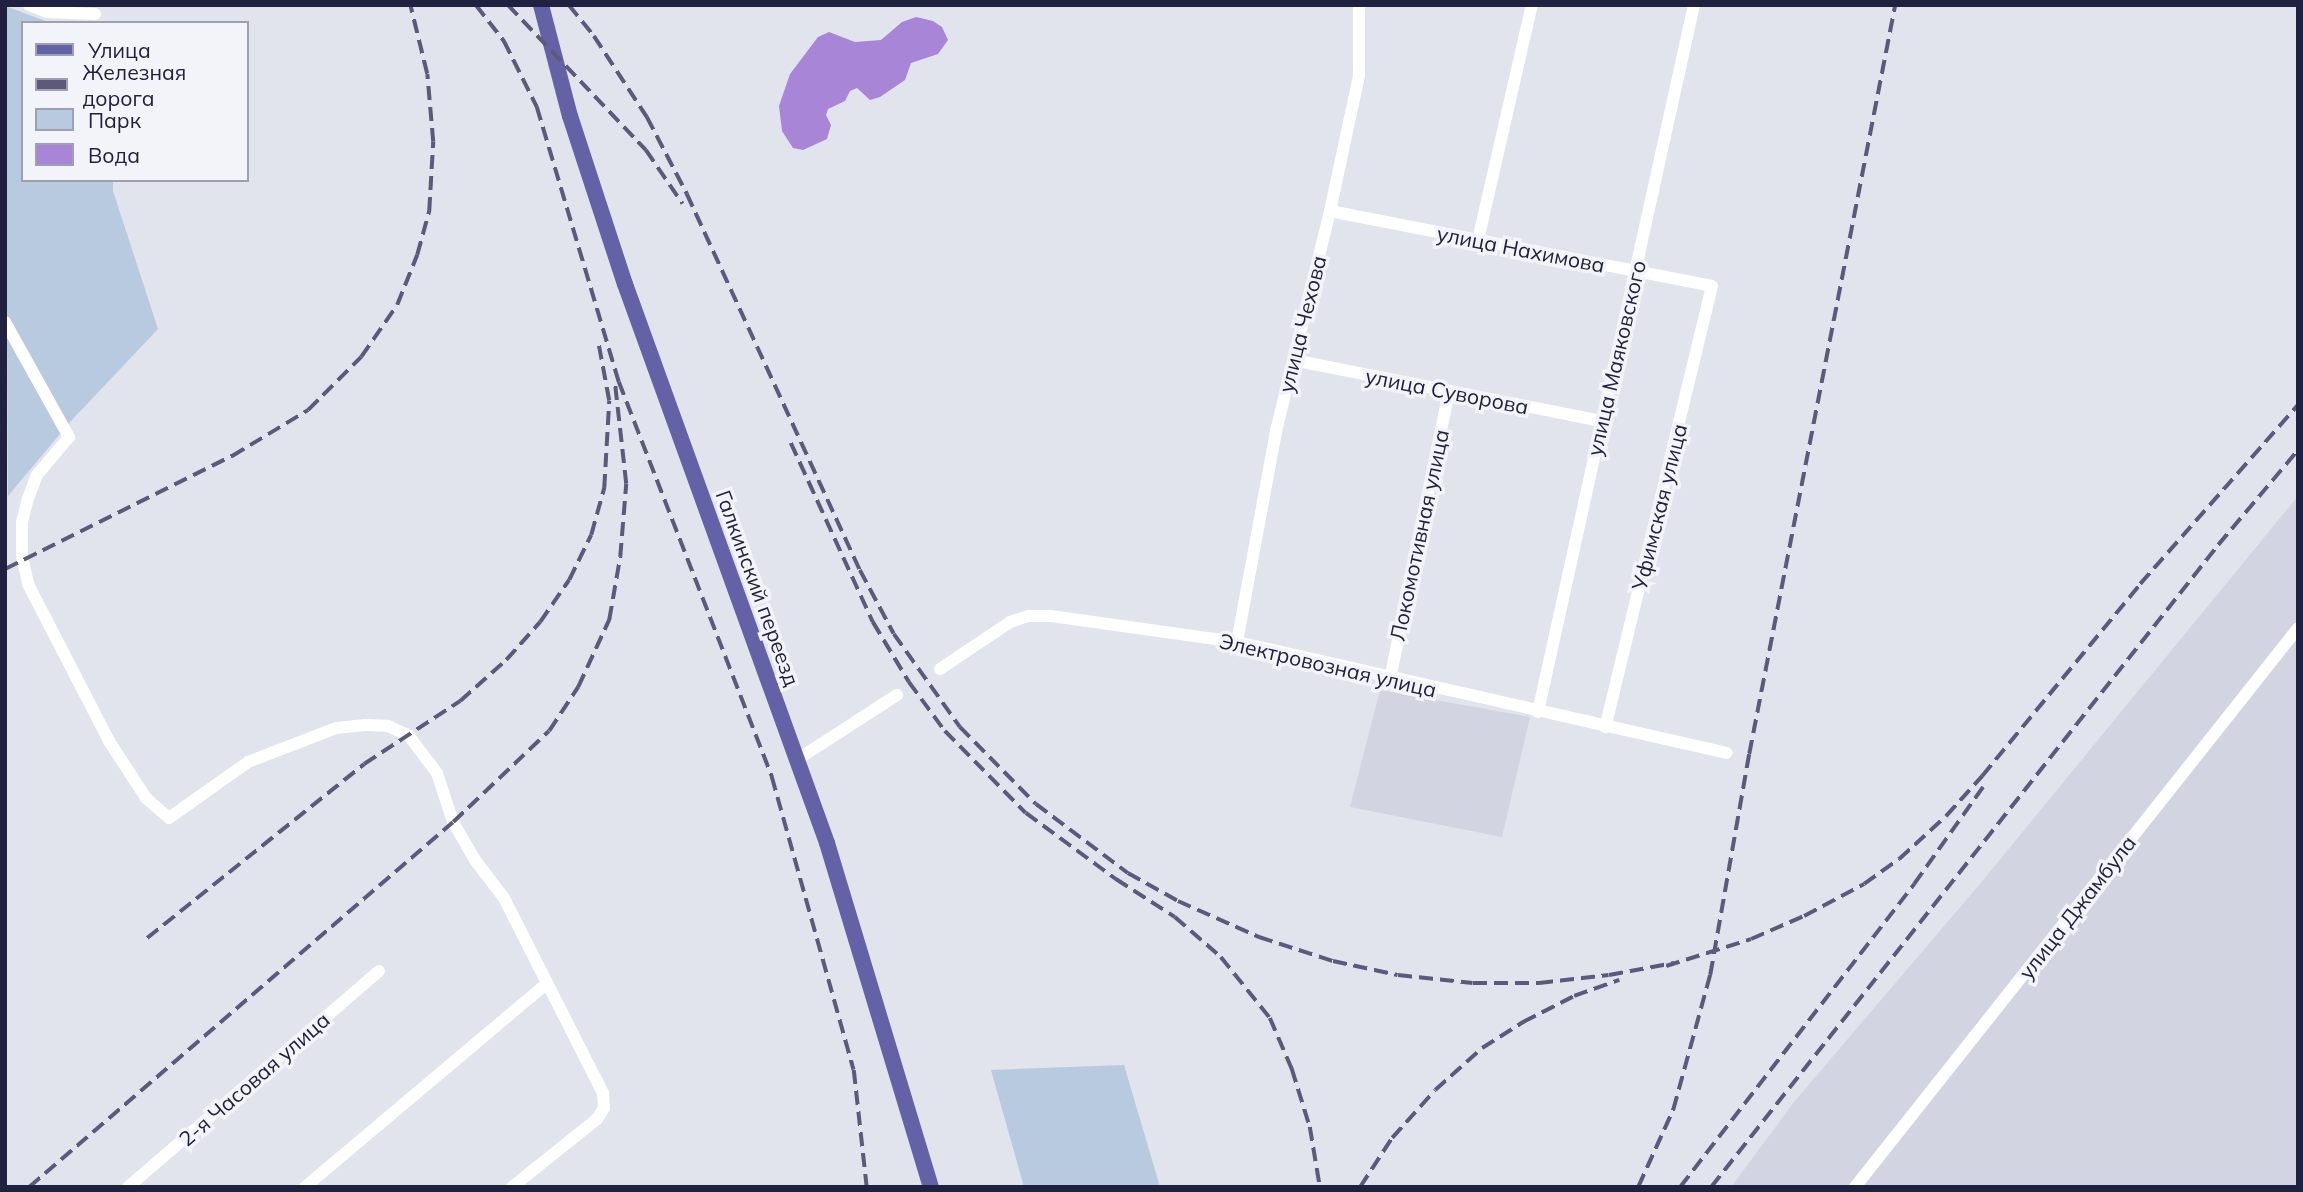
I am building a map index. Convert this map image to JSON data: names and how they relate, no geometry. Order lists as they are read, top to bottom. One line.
{"streets":{"main road":["Галкинский переезд"],"street":["улица Нахимова","улица Чехова","улица Маяковского","улица Суворова","Уфимская улица","Локомотивная улица","Электровозная улица","улица Джамбула","2-я Часовая улица"]},"crossings":[["улица Нахимова","улица Чехова"],["улица Нахимова","улица Маяковского"],["улица Нахимова","Уфимская улица"],["улица Чехова","улица Суворова"],["улица Чехова","Электровозная улица"],["улица Маяковского","улица Суворова"],["улица Маяковского","Электровозная улица"],["улица Суворова","Локомотивная улица"],["Уфимская улица","Электровозная улица"],["Локомотивная улица","Электровозная улица"]],"legend":["Улица","Железная дорога","Парк","Вода"]}
